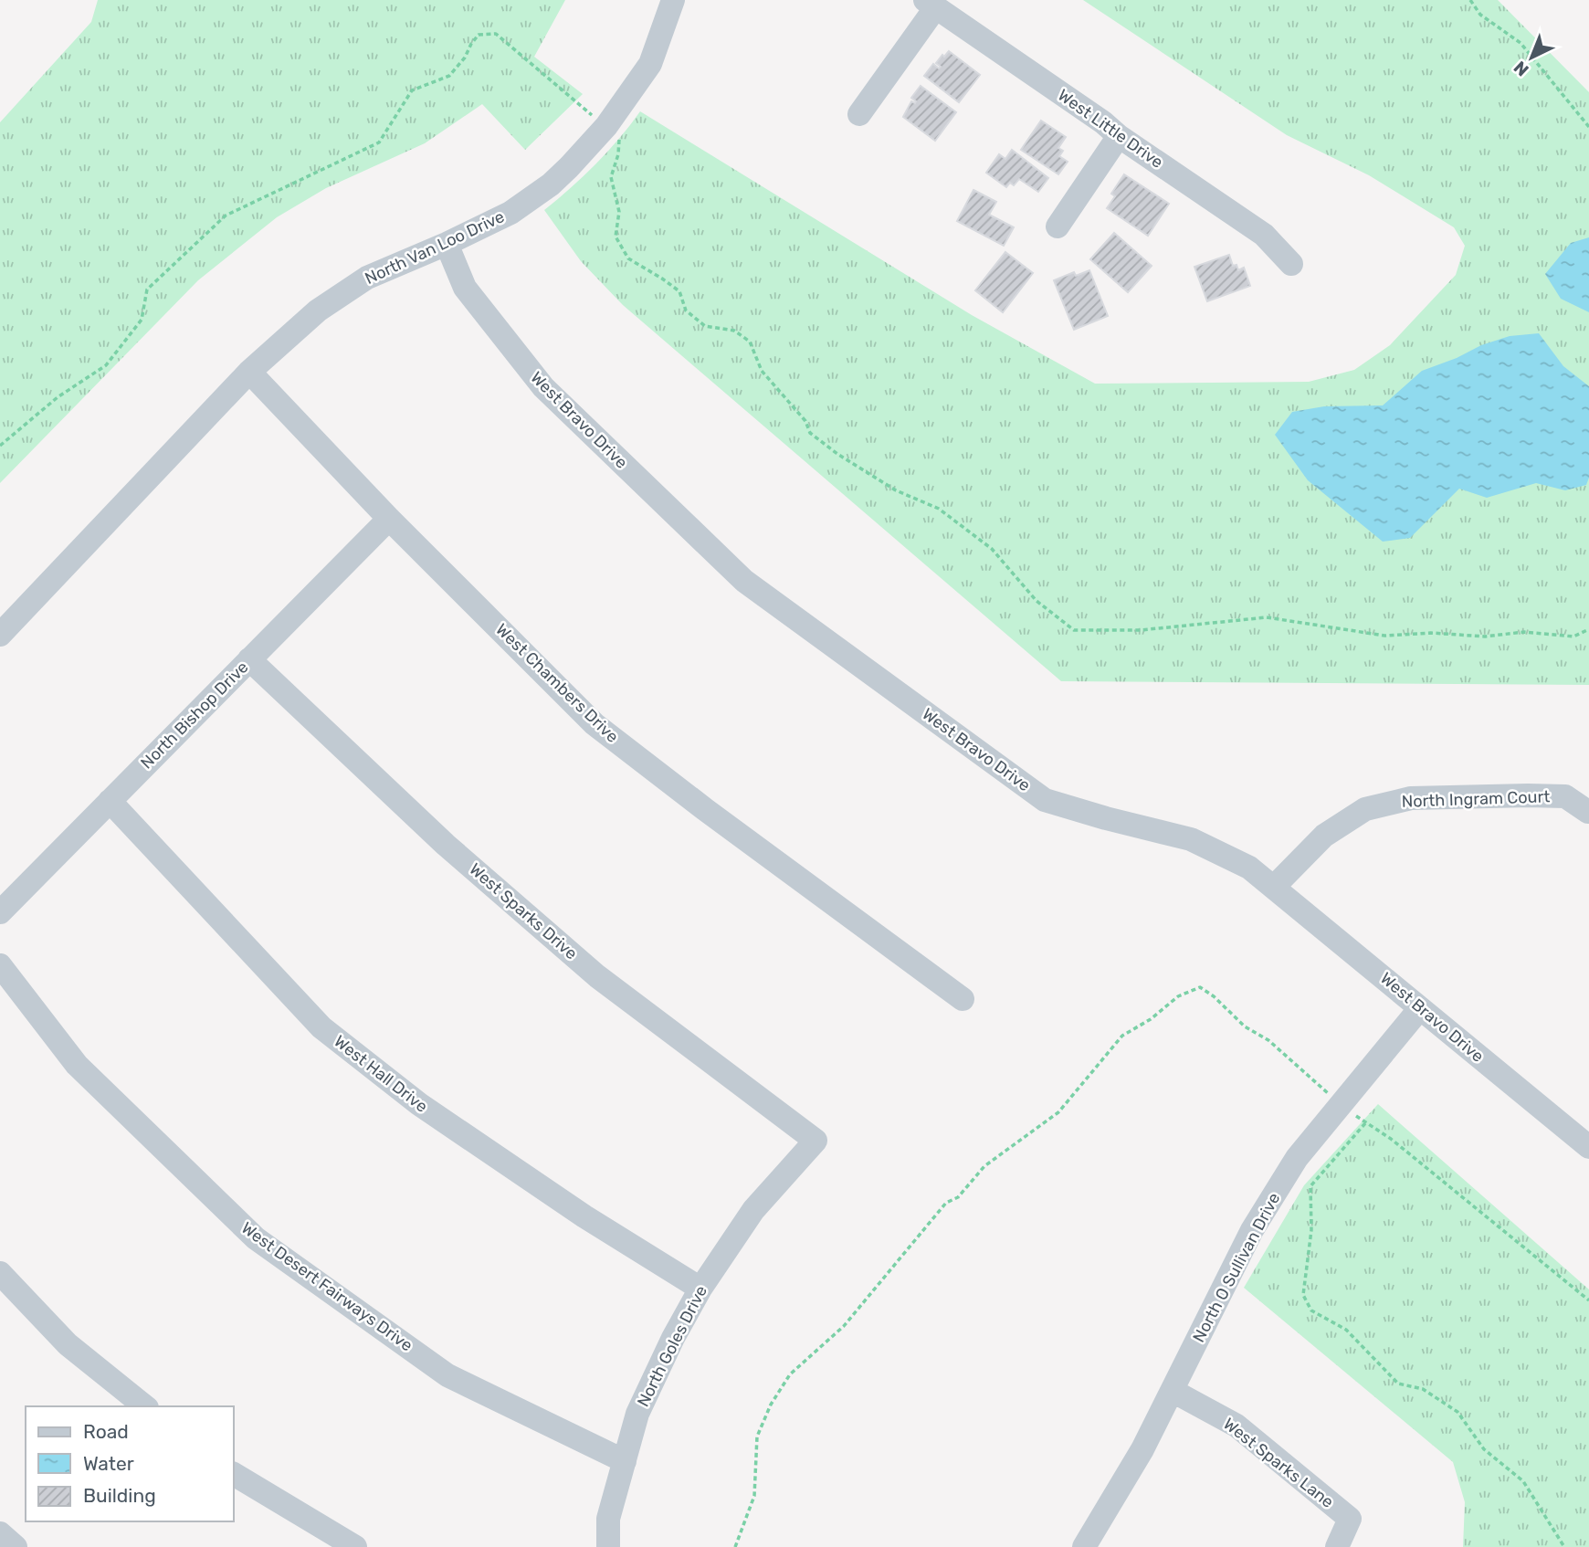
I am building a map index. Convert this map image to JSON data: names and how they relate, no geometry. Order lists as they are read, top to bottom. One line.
{"streets":{"street":["West Little Drive","North Van Loo Drive","West Bravo Drive","West Chambers Drive","North Bishop Drive","North Ingram Court","West Sparks Drive","West Hall Drive","North O Sullivan Drive","West Desert Fairways Drive","North Goles Drive","West Sparks Lane"]},"crossings":[["North Van Loo Drive","West Bravo Drive"],["North Van Loo Drive","West Chambers Drive"],["West Bravo Drive","North Ingram Court"],["West Bravo Drive","North O Sullivan Drive"],["West Chambers Drive","North Bishop Drive"],["North Bishop Drive","West Sparks Drive"],["North Bishop Drive","West Hall Drive"],["West Sparks Drive","North Goles Drive"],["West Hall Drive","North Goles Drive"],["North O Sullivan Drive","West Sparks Lane"],["West Desert Fairways Drive","North Goles Drive"]],"legend":["Road","Water","Building"],"north":"bottom left"}
